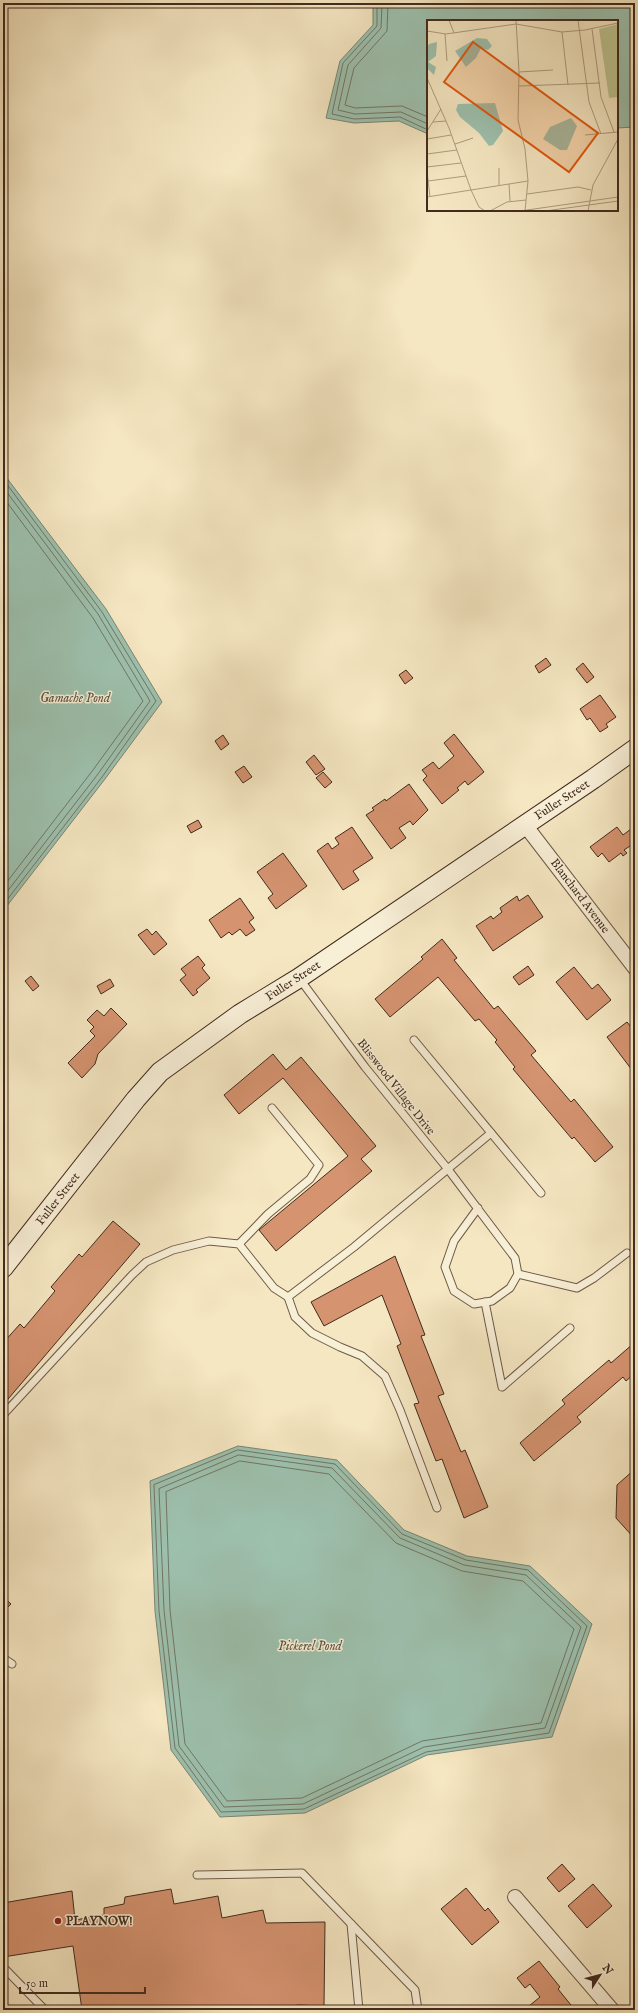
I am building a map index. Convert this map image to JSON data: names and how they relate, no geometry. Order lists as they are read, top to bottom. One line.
{"streets":{"street":["Fuller Street","Blanchard Avenue"],"lane":["Blisswood Village Drive"]},"crossings":[["Fuller Street","Blanchard Avenue"],["Fuller Street","Blisswood Village Drive"]],"water":["Gamache Pond","Pickerel Pond"],"places":["PLAYNOW!"],"scale_bar":"50 m","north":"top right"}
